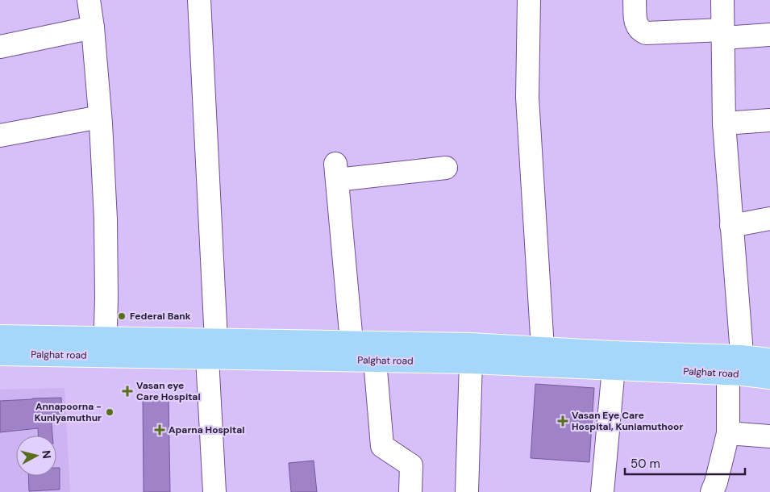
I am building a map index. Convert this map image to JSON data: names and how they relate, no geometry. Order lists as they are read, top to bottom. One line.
{"streets":{"main road":["Palghat road"]},"places":{"other":["Federal Bank","Annapoorna - Kuniyamuthur"],"health":["Vasan eye Care Hospital","Vasan Eye Care Hospital, Kuniamuthoor","Aparna Hospital"]},"scale_bar":"50 m","north":"right"}
